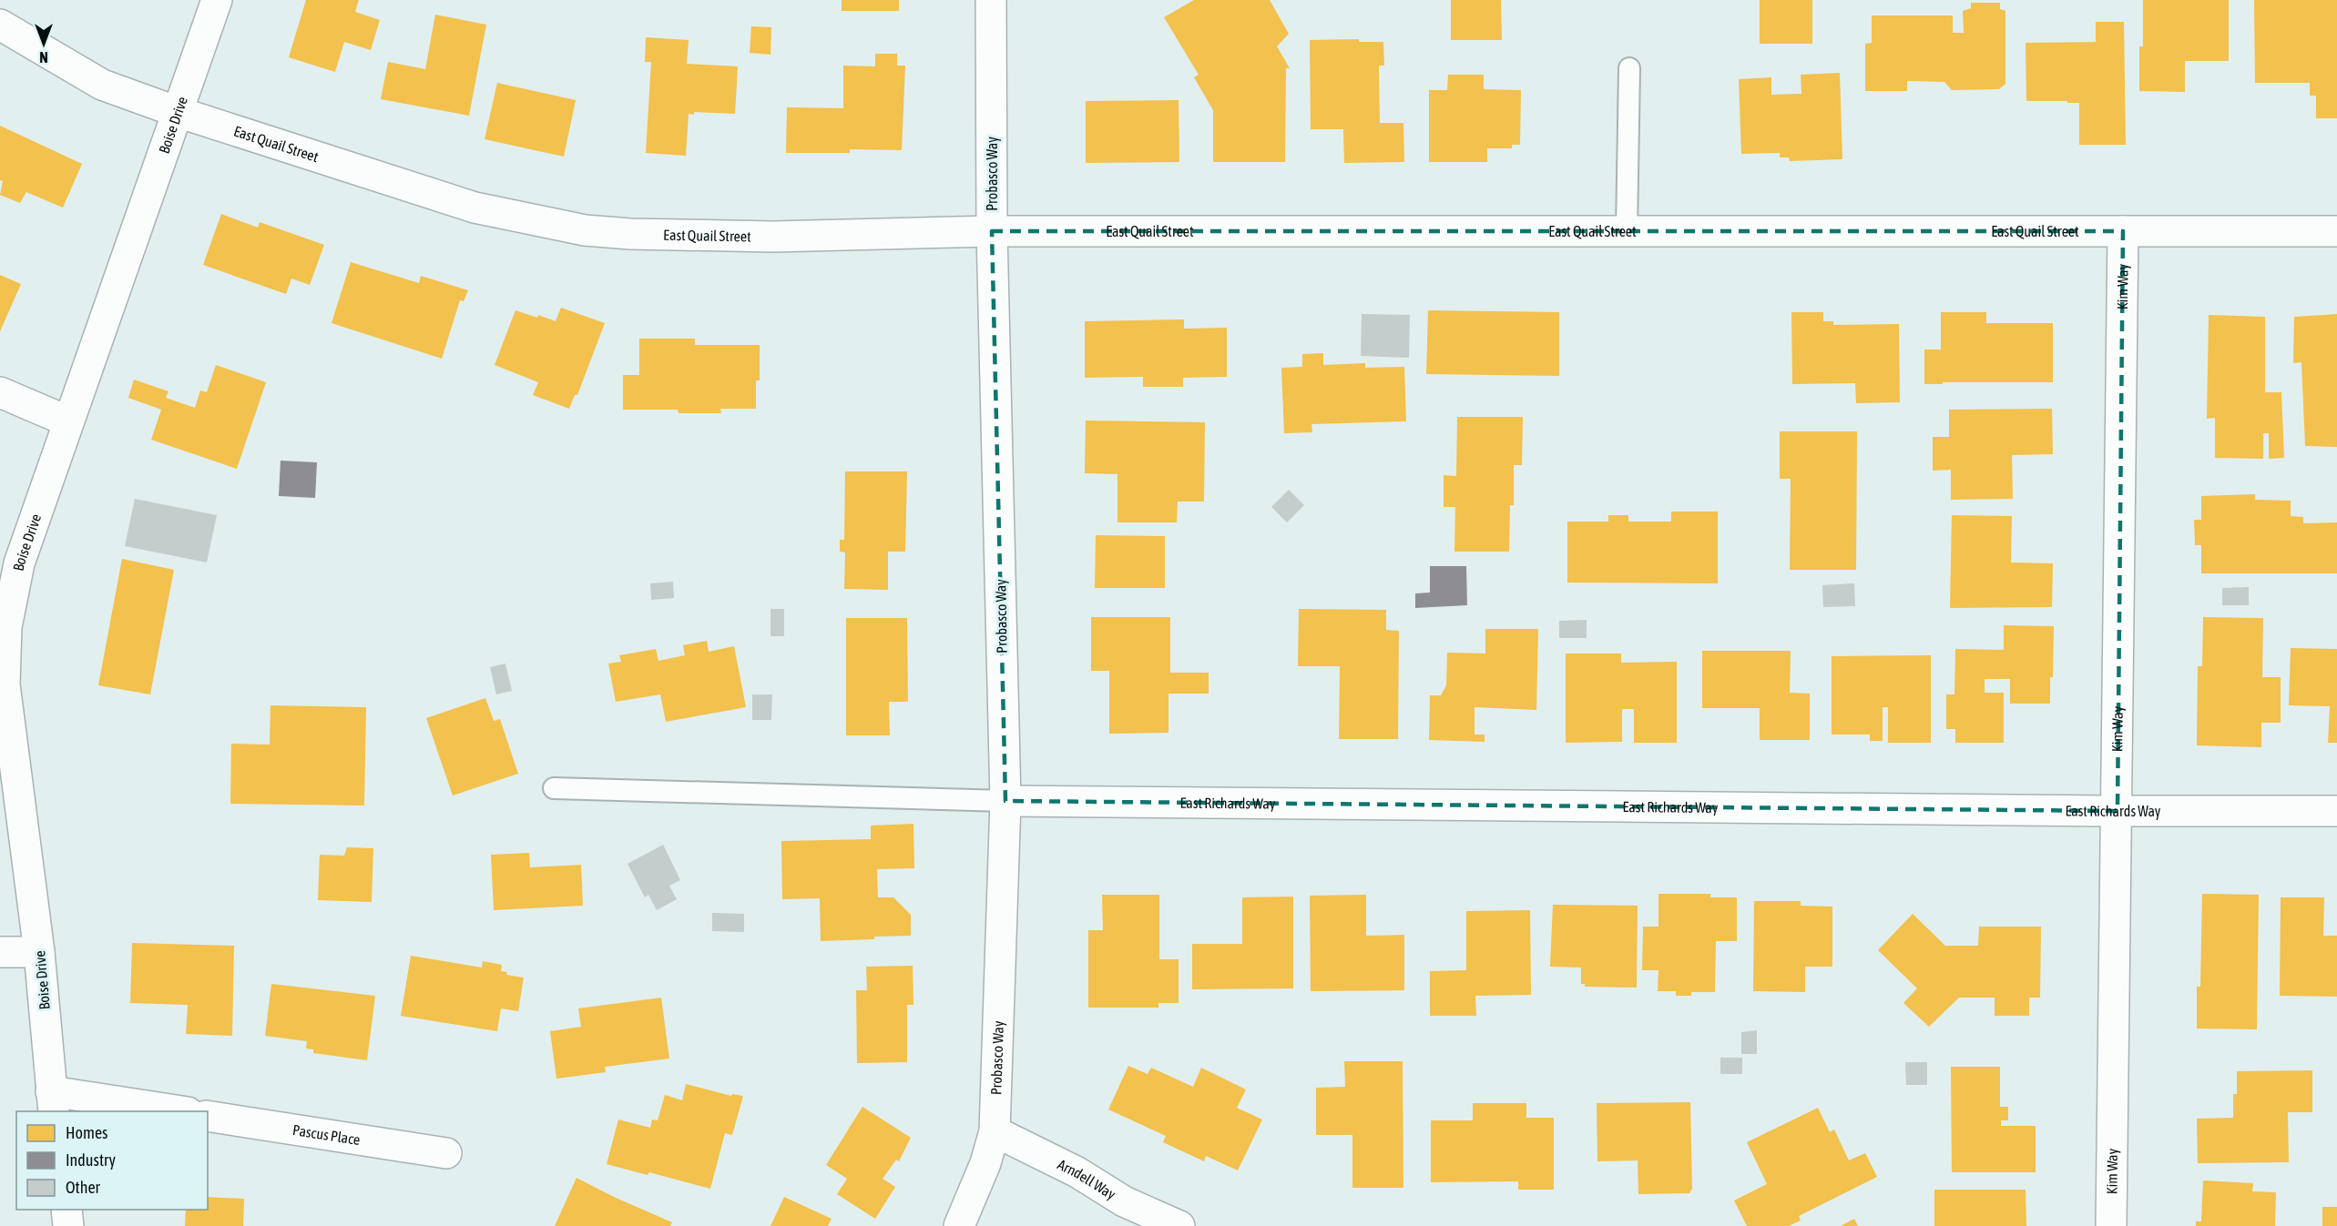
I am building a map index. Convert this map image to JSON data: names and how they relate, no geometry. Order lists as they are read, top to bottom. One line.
{"streets":{"street":["Boise Drive","East Quail Street","Probasco Way","Kim Way","East Richards Way","Pascus Place","Arndell Way"]},"crossings":[["Boise Drive","East Quail Street"],["East Quail Street","Probasco Way"],["East Quail Street","Kim Way"],["Probasco Way","East Richards Way"],["Probasco Way","Arndell Way"],["Kim Way","East Richards Way"]],"legend":["Homes","Industry","Other"],"north":"bottom"}
